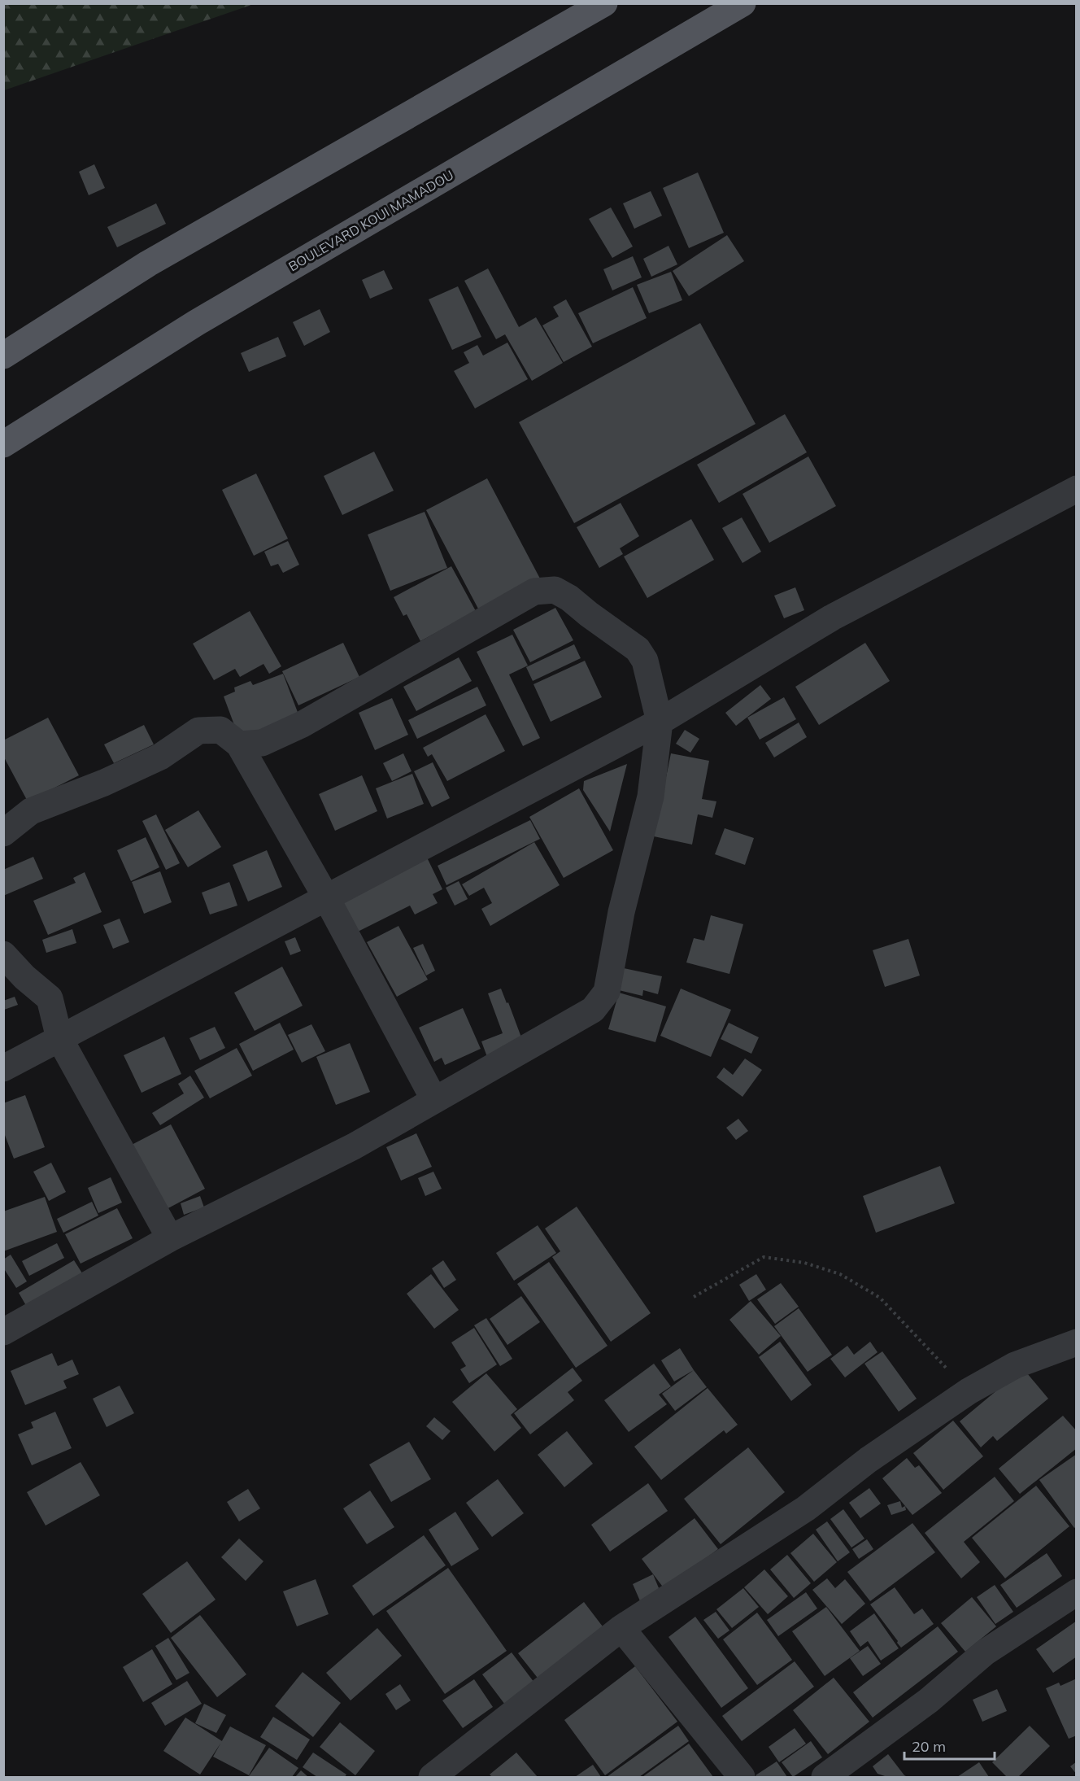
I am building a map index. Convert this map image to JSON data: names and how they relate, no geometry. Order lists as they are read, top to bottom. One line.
{"streets":{"main road":["BOULEVARD KOUI MAMADOU"]},"scale_bar":"20 m"}
